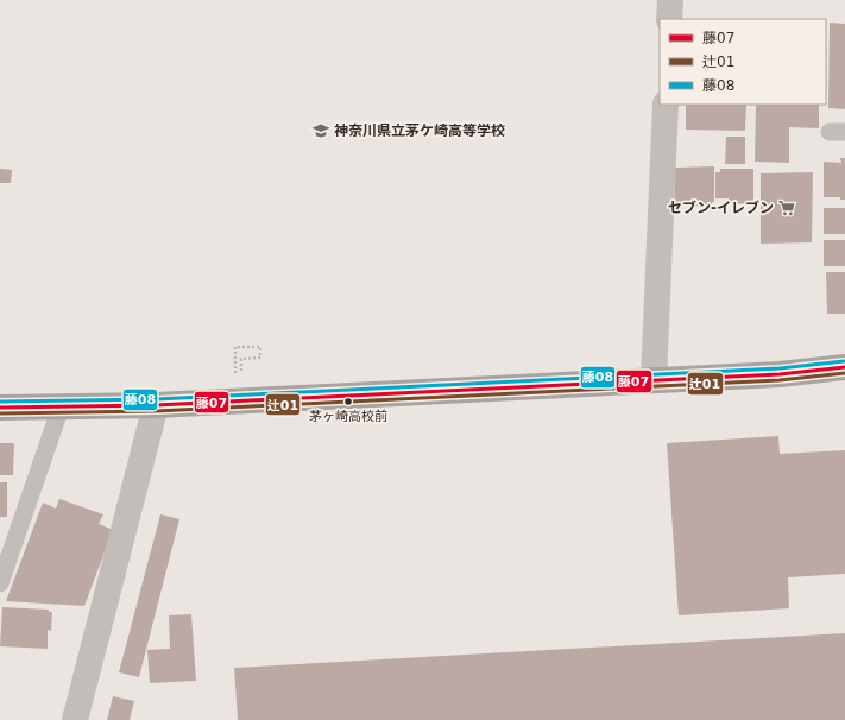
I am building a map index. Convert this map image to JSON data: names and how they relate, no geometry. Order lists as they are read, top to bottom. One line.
{"places":{"school or university":["神奈川県立茅ケ崎高等学校"],"supermarket":["セブン-イレブン"],"other":["茅ヶ崎高校前"]},"lines":["transit line 藤08","transit line 藤07","transit line 辻01"],"legend":["藤07","辻01","藤08"]}
